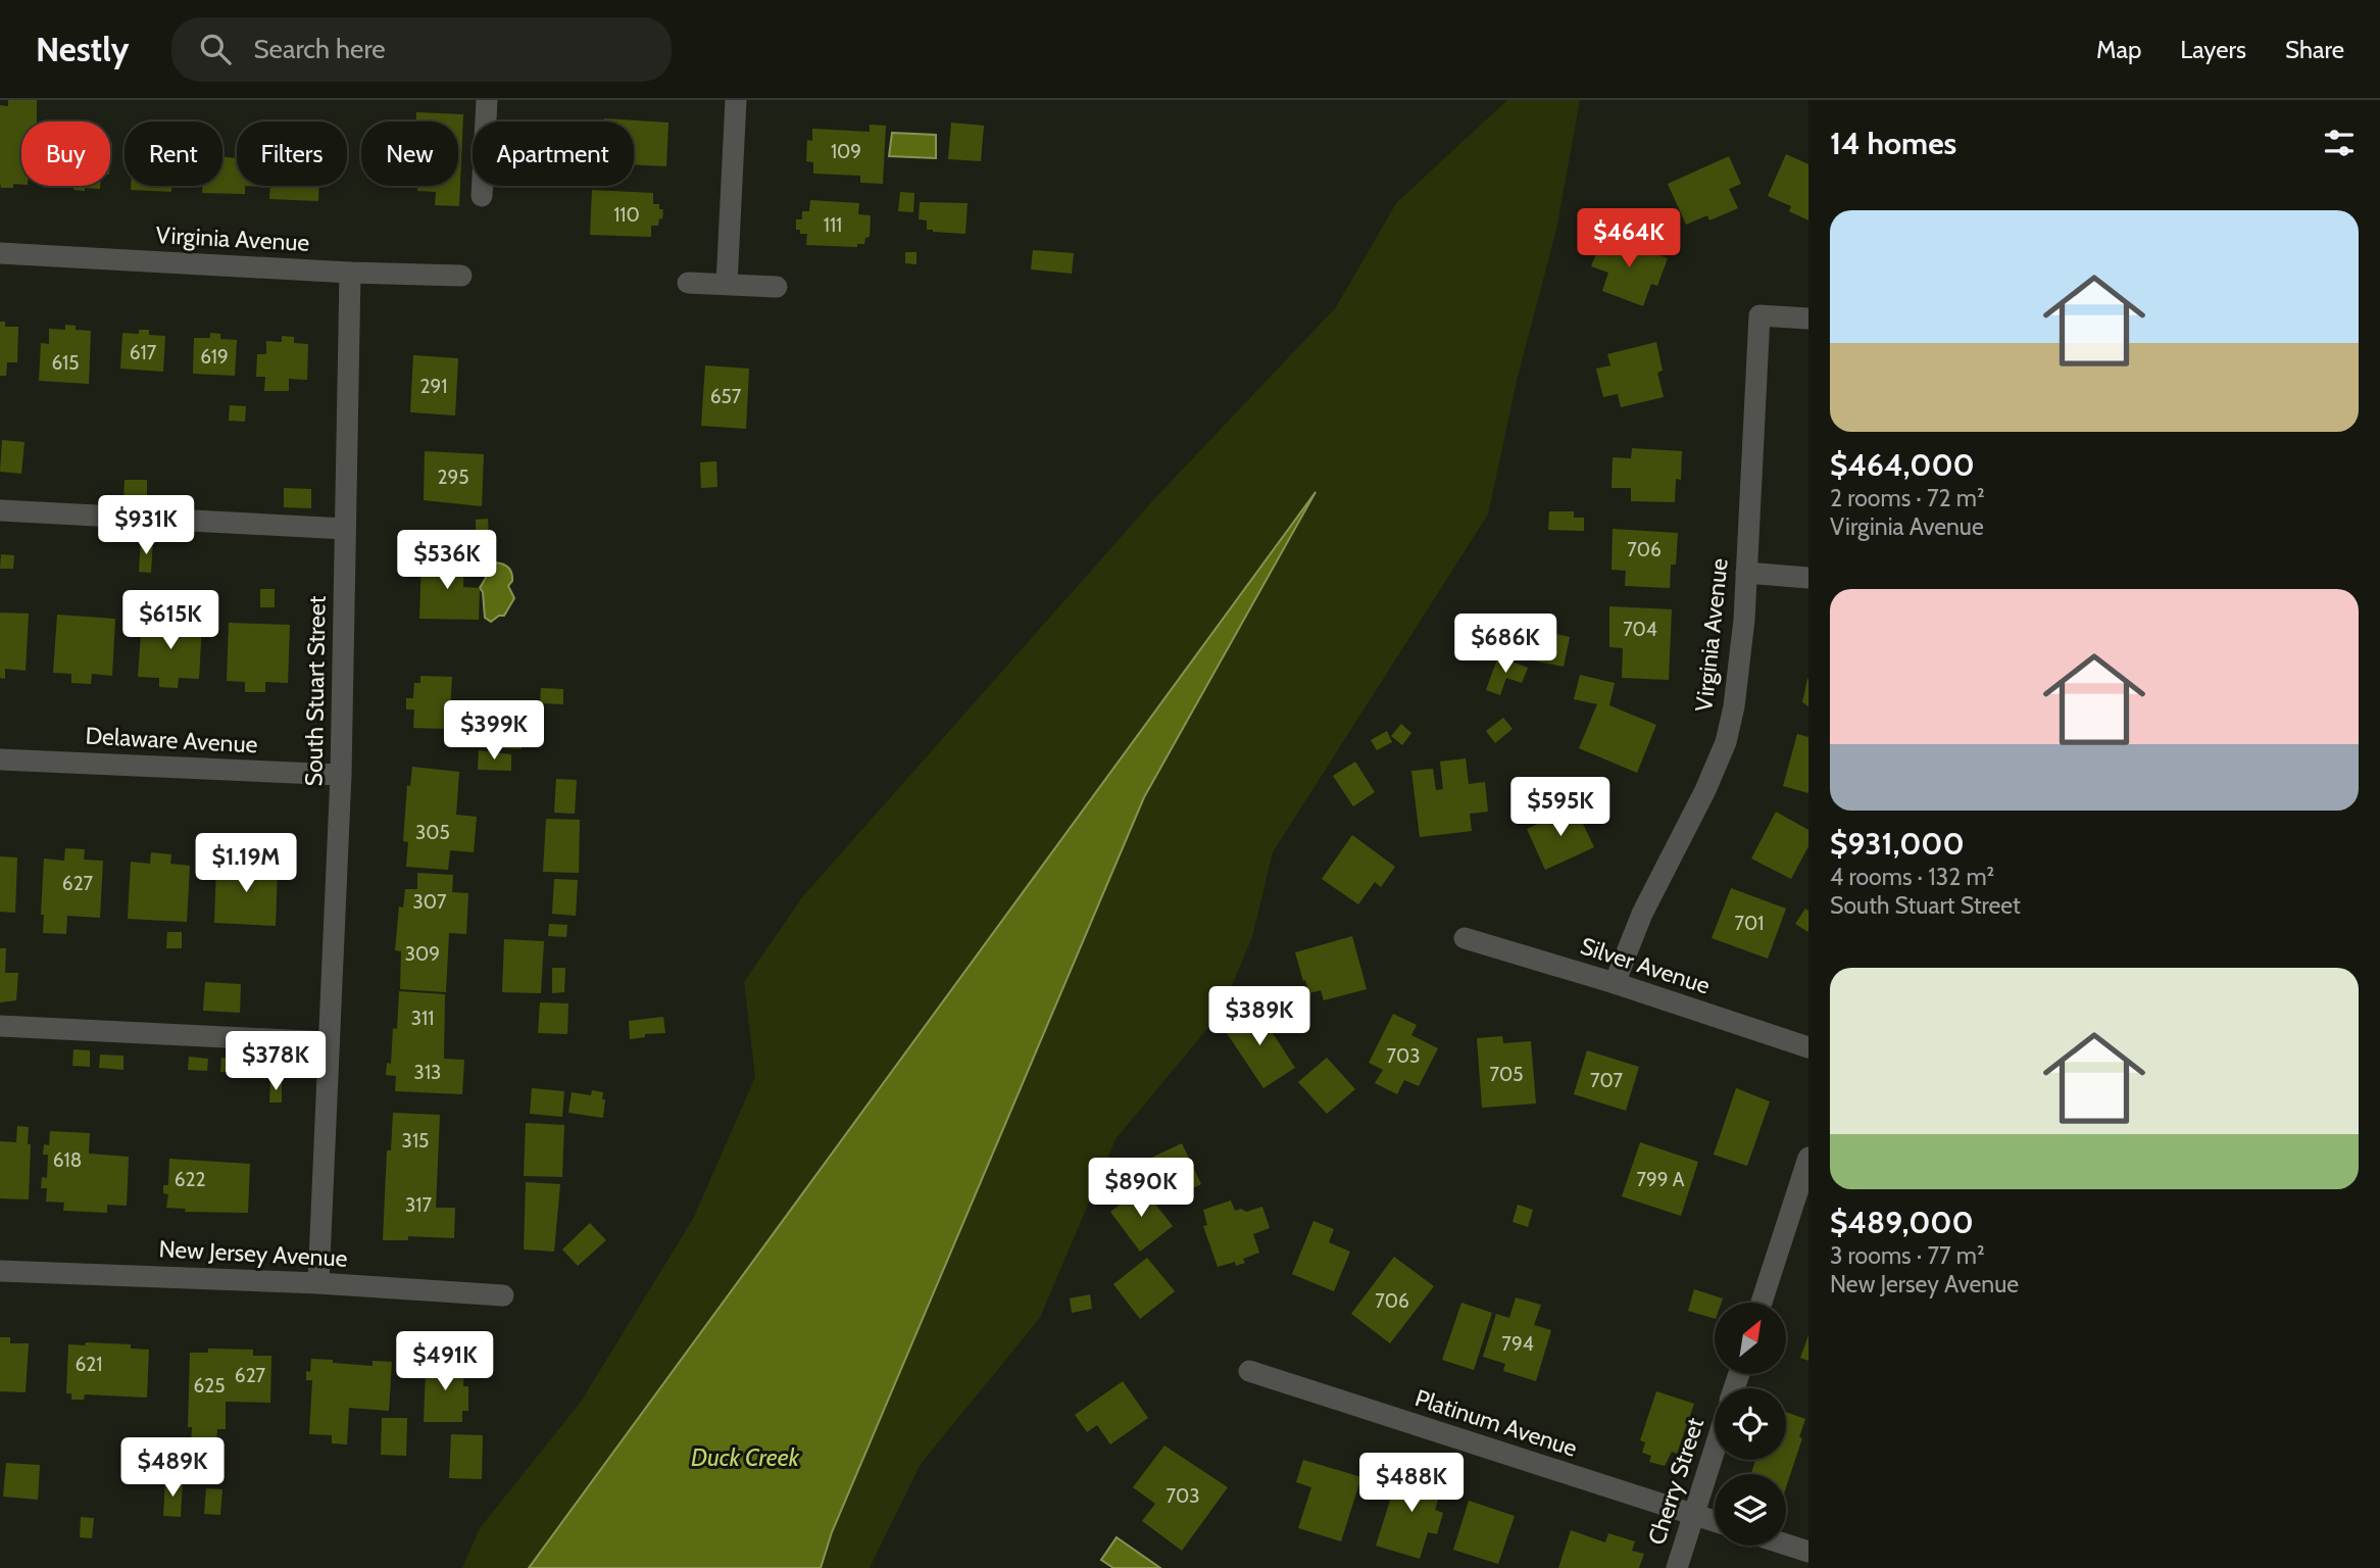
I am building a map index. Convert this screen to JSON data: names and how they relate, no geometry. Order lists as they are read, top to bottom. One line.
{"streets":{"street":["Virginia Avenue","South Stuart Street","Delaware Avenue","Silver Avenue","New Jersey Avenue","Platinum Avenue","Cherry Street"]},"crossings":[["Virginia Avenue","South Stuart Street"],["Virginia Avenue","Silver Avenue"],["South Stuart Street","Delaware Avenue"],["South Stuart Street","New Jersey Avenue"],["Platinum Avenue","Cherry Street"]],"water":["Duck Creek"],"house_numbers":["109","110","111","617","619","615","291","657","295","706","704","305","627","307","701","309","311","703","313","705","707","315","618","622","799 A","317","706","794","621","627","625","703"],"north":"top right","page":{"header":"Nestly","search":"Search here","nav":["Map","Layers","Share"],"heading":"14 homes","chip":["Buy","Rent","Filters","New","Apartment"],"list":[{"name":"$464,000","note":"2 rooms · 72 m² · Virginia Avenue"},{"name":"$931,000","note":"4 rooms · 132 m² · South Stuart Street"},{"name":"$489,000","note":"3 rooms · 77 m² · New Jersey Avenue"}],"price":["$464K","$931K","$536K","$615K","$686K","$399K","$595K","$1.19M","$389K","$378K","$890K","$491K","$489K","$488K"]}}
